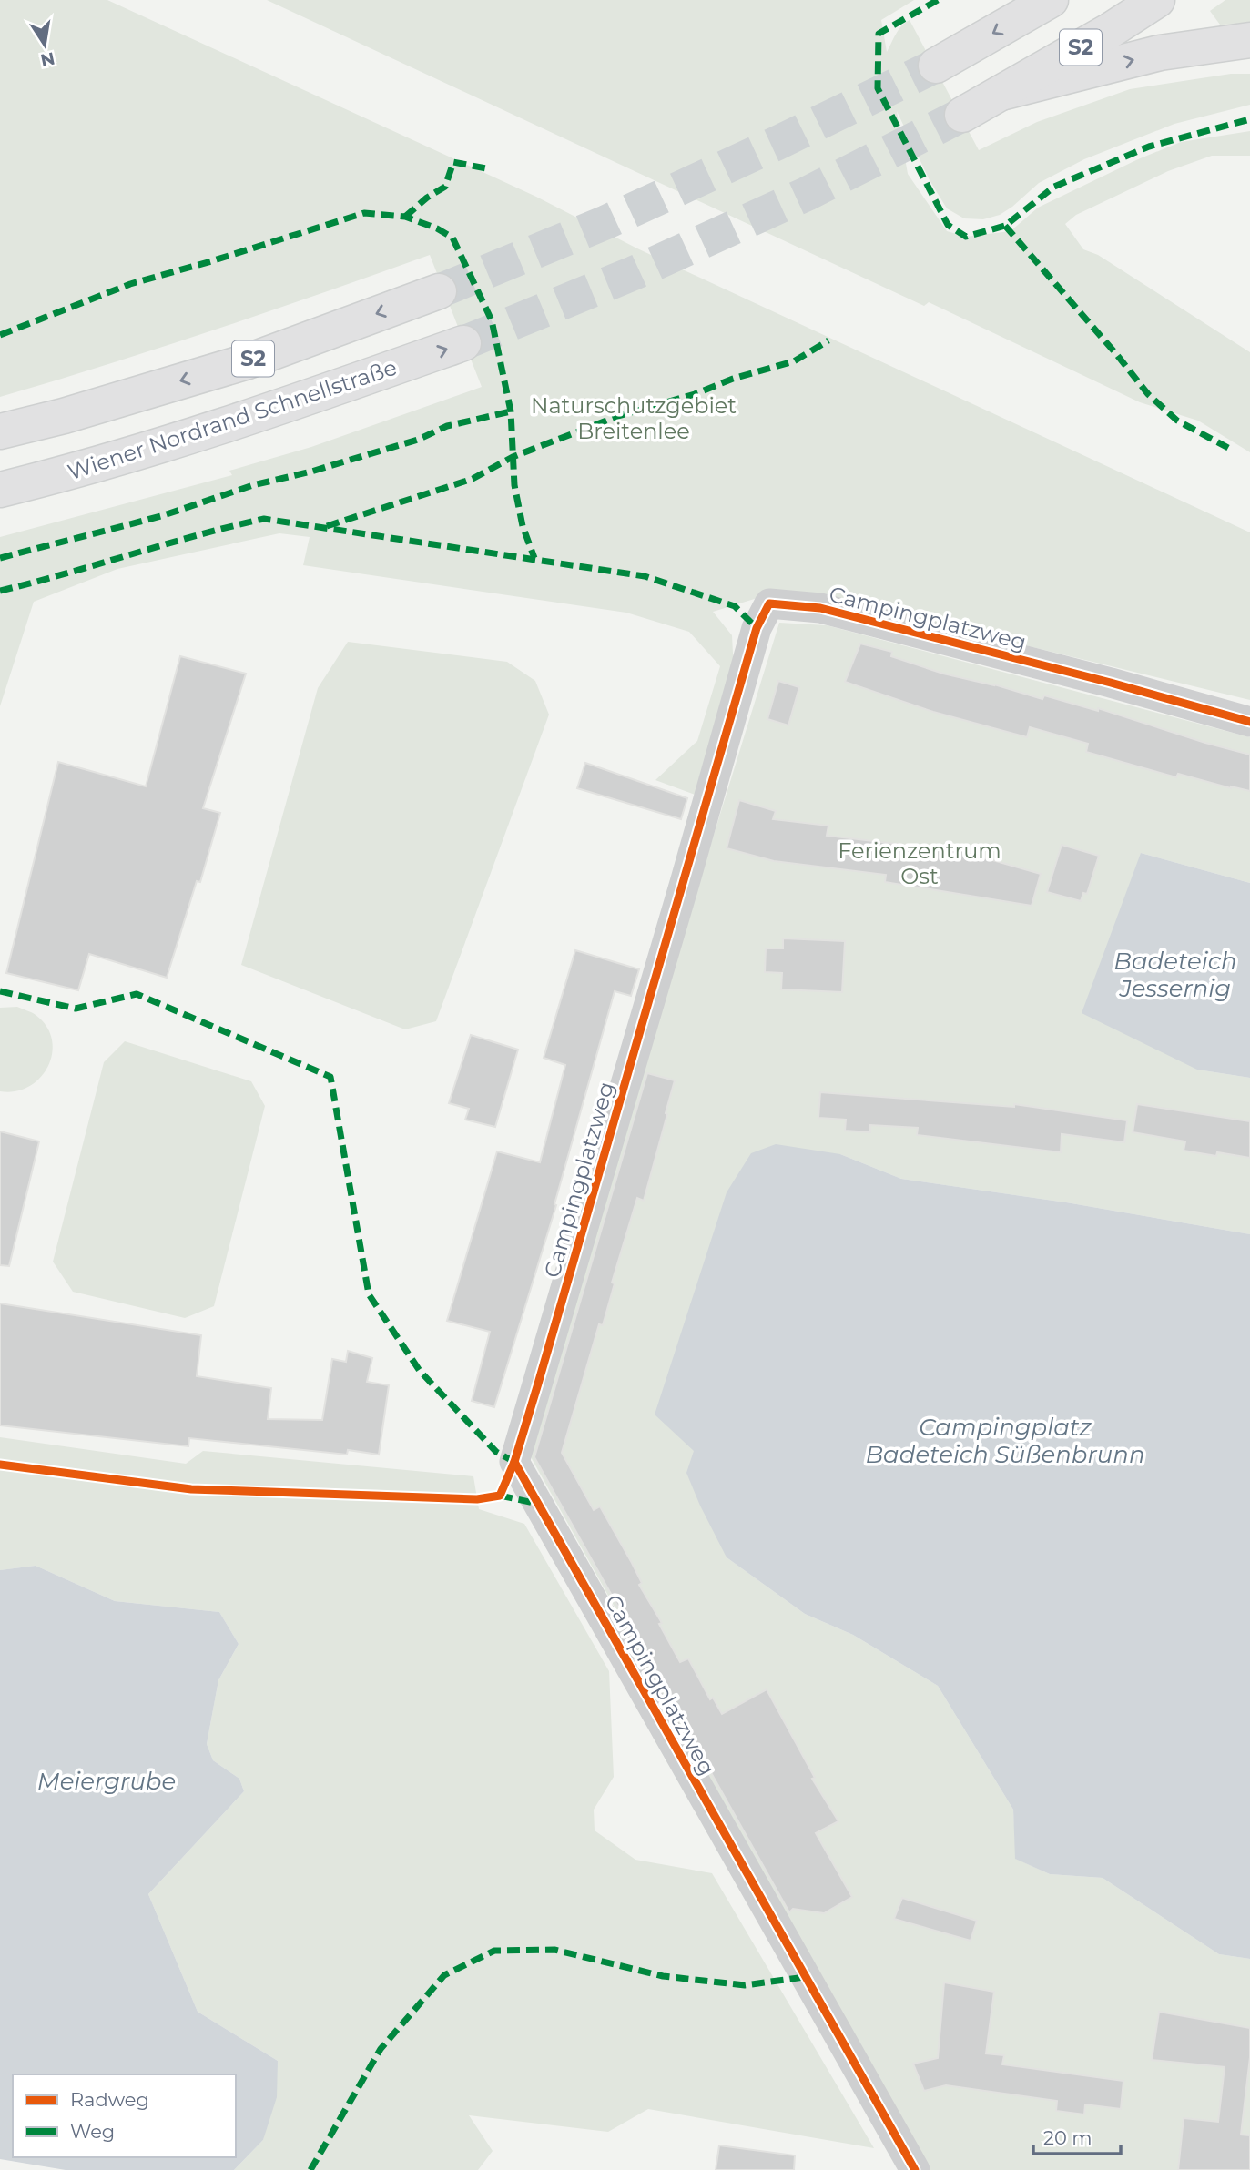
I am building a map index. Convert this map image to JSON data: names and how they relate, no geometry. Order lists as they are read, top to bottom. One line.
{"streets":{"highway":["S2","Wiener Nordrand Schnellstraße"],"street":["Campingplatzweg"]},"water":["Badeteich Jessernig","Campingplatz Badeteich Süßenbrunn","Meiergrube"],"parks":["Naturschutzgebiet Breitenlee","Ferienzentrum Ost"],"legend":["Radweg","Weg"],"scale_bar":"20 m","north":"bottom"}
